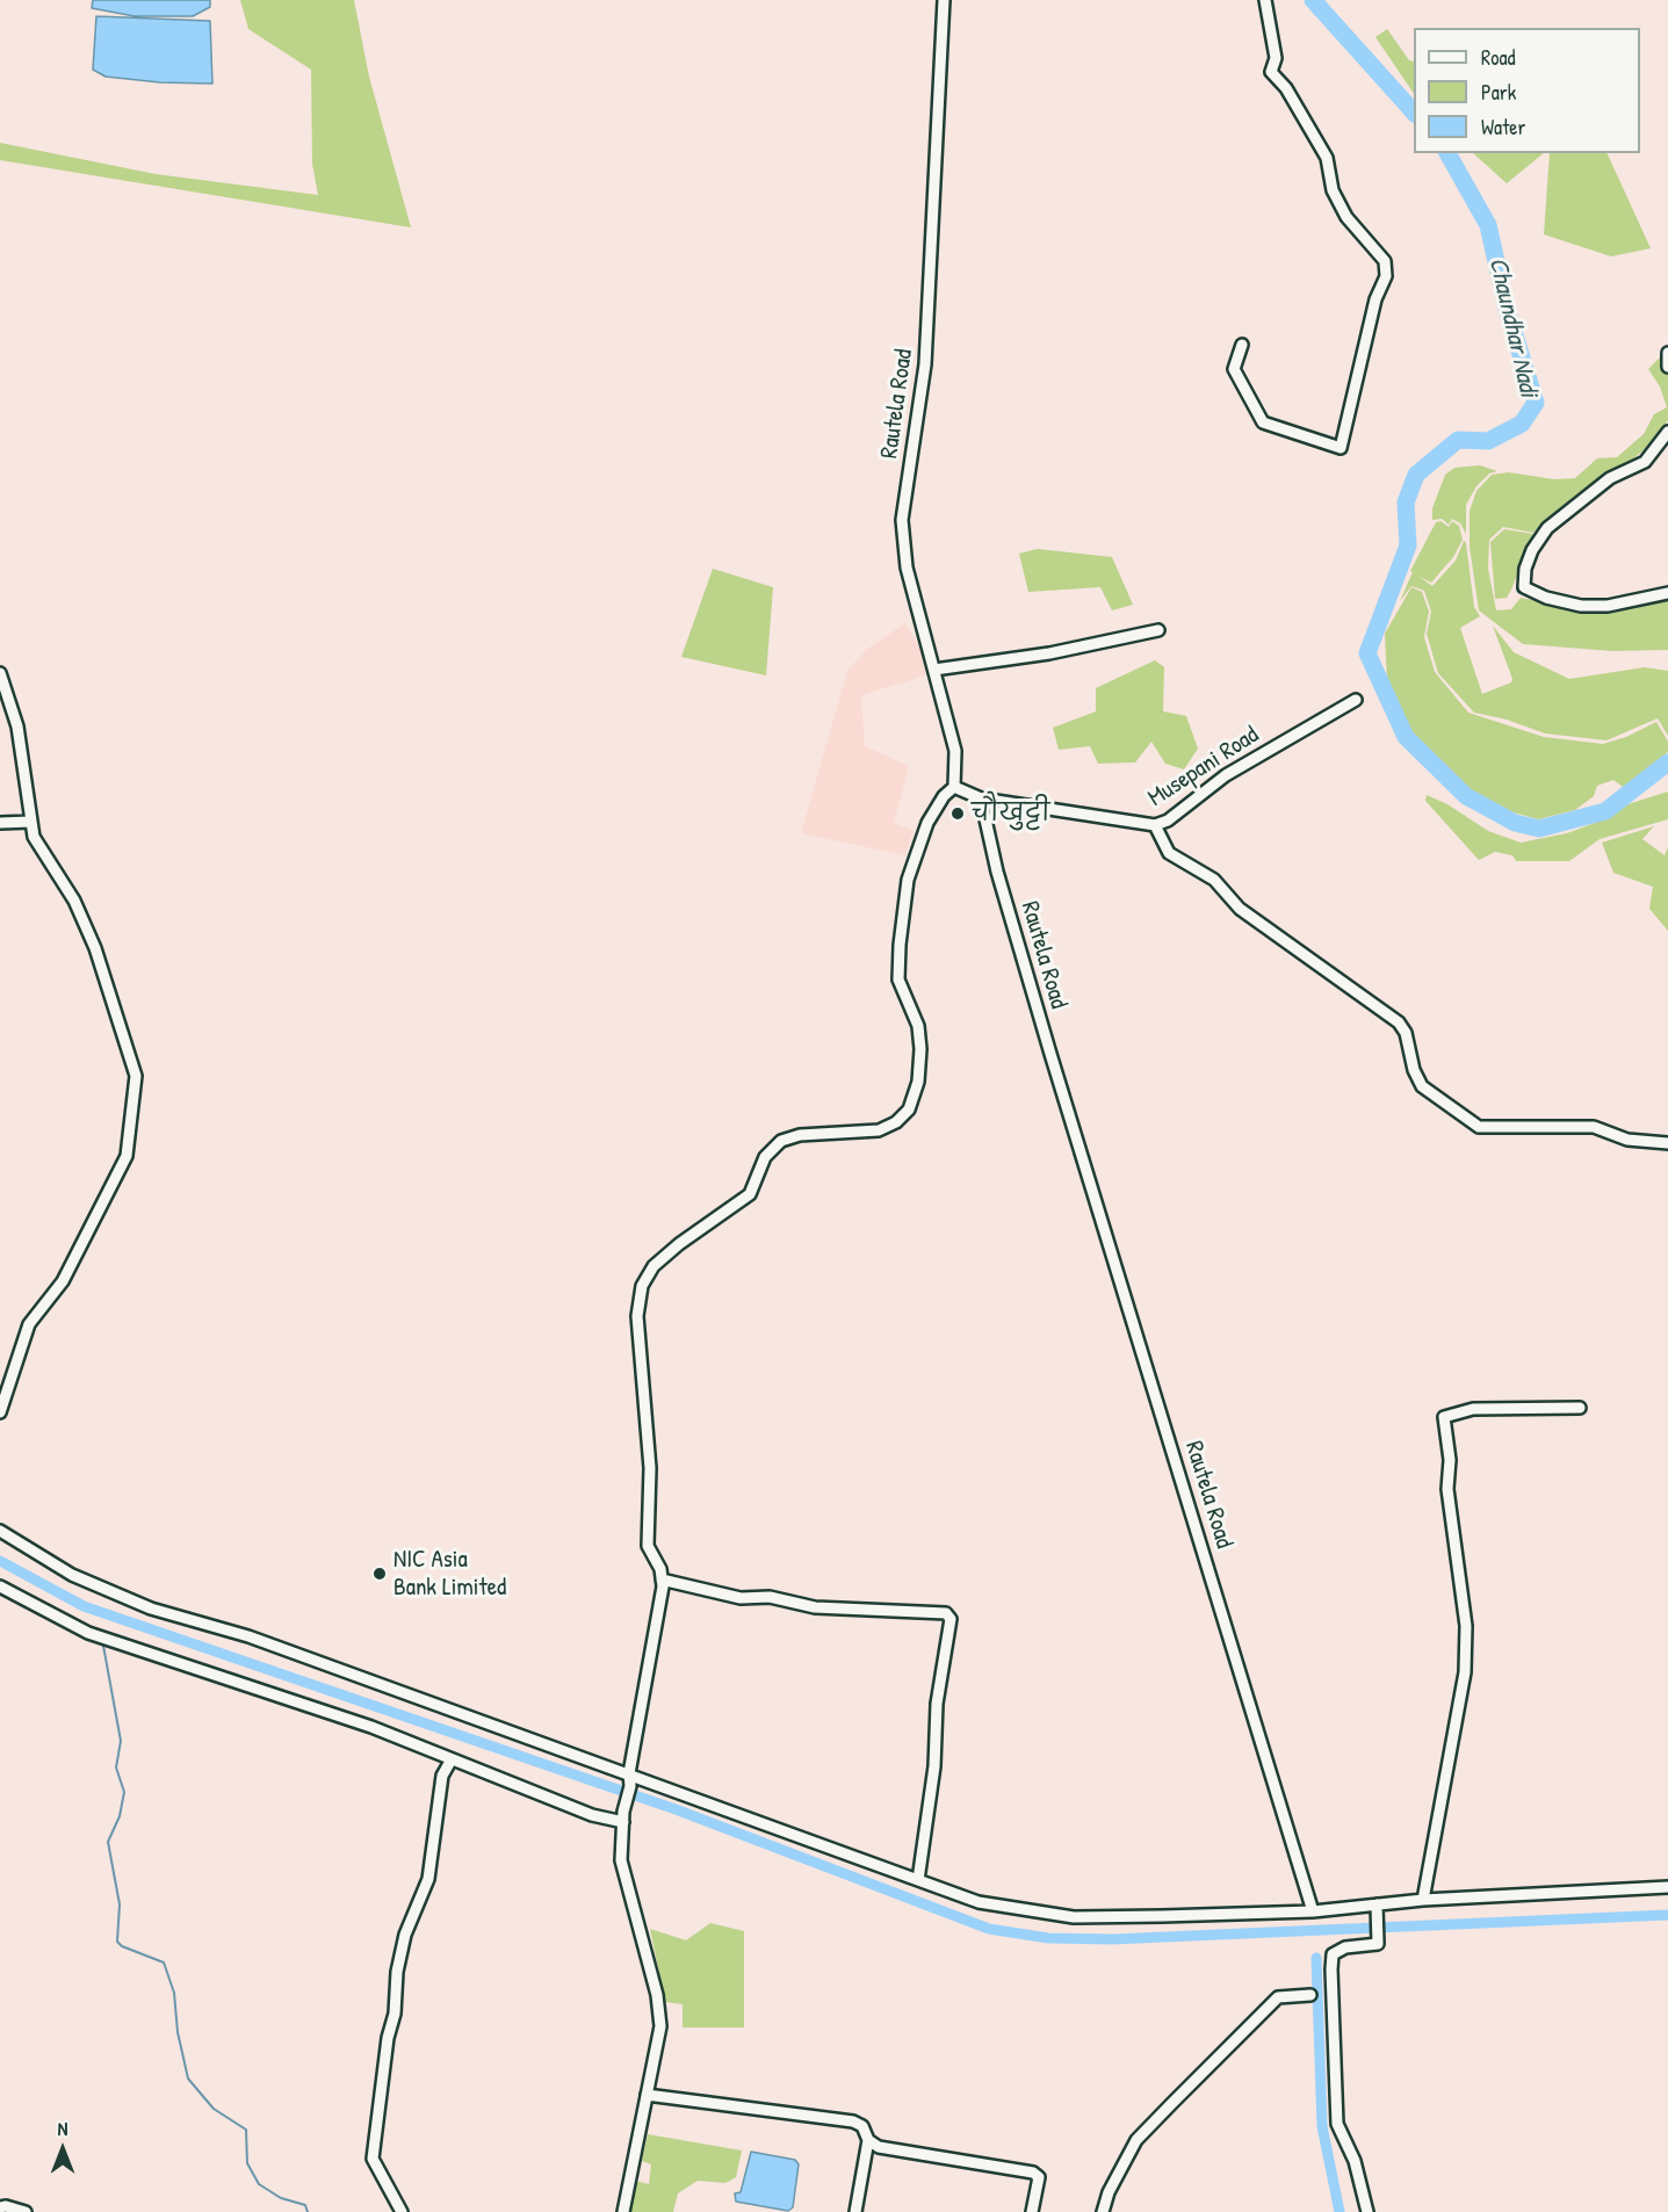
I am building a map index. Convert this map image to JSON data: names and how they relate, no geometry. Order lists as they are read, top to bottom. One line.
{"streets":{"street":["Rautela Road","Musepani Road"]},"crossings":[["Rautela Road","Musepani Road"]],"water":["Chaundhar Nadi"],"places":["चौखुट्टी","NIC Asia Bank Limited"],"legend":["Road","Park","Water"],"north":"top"}
